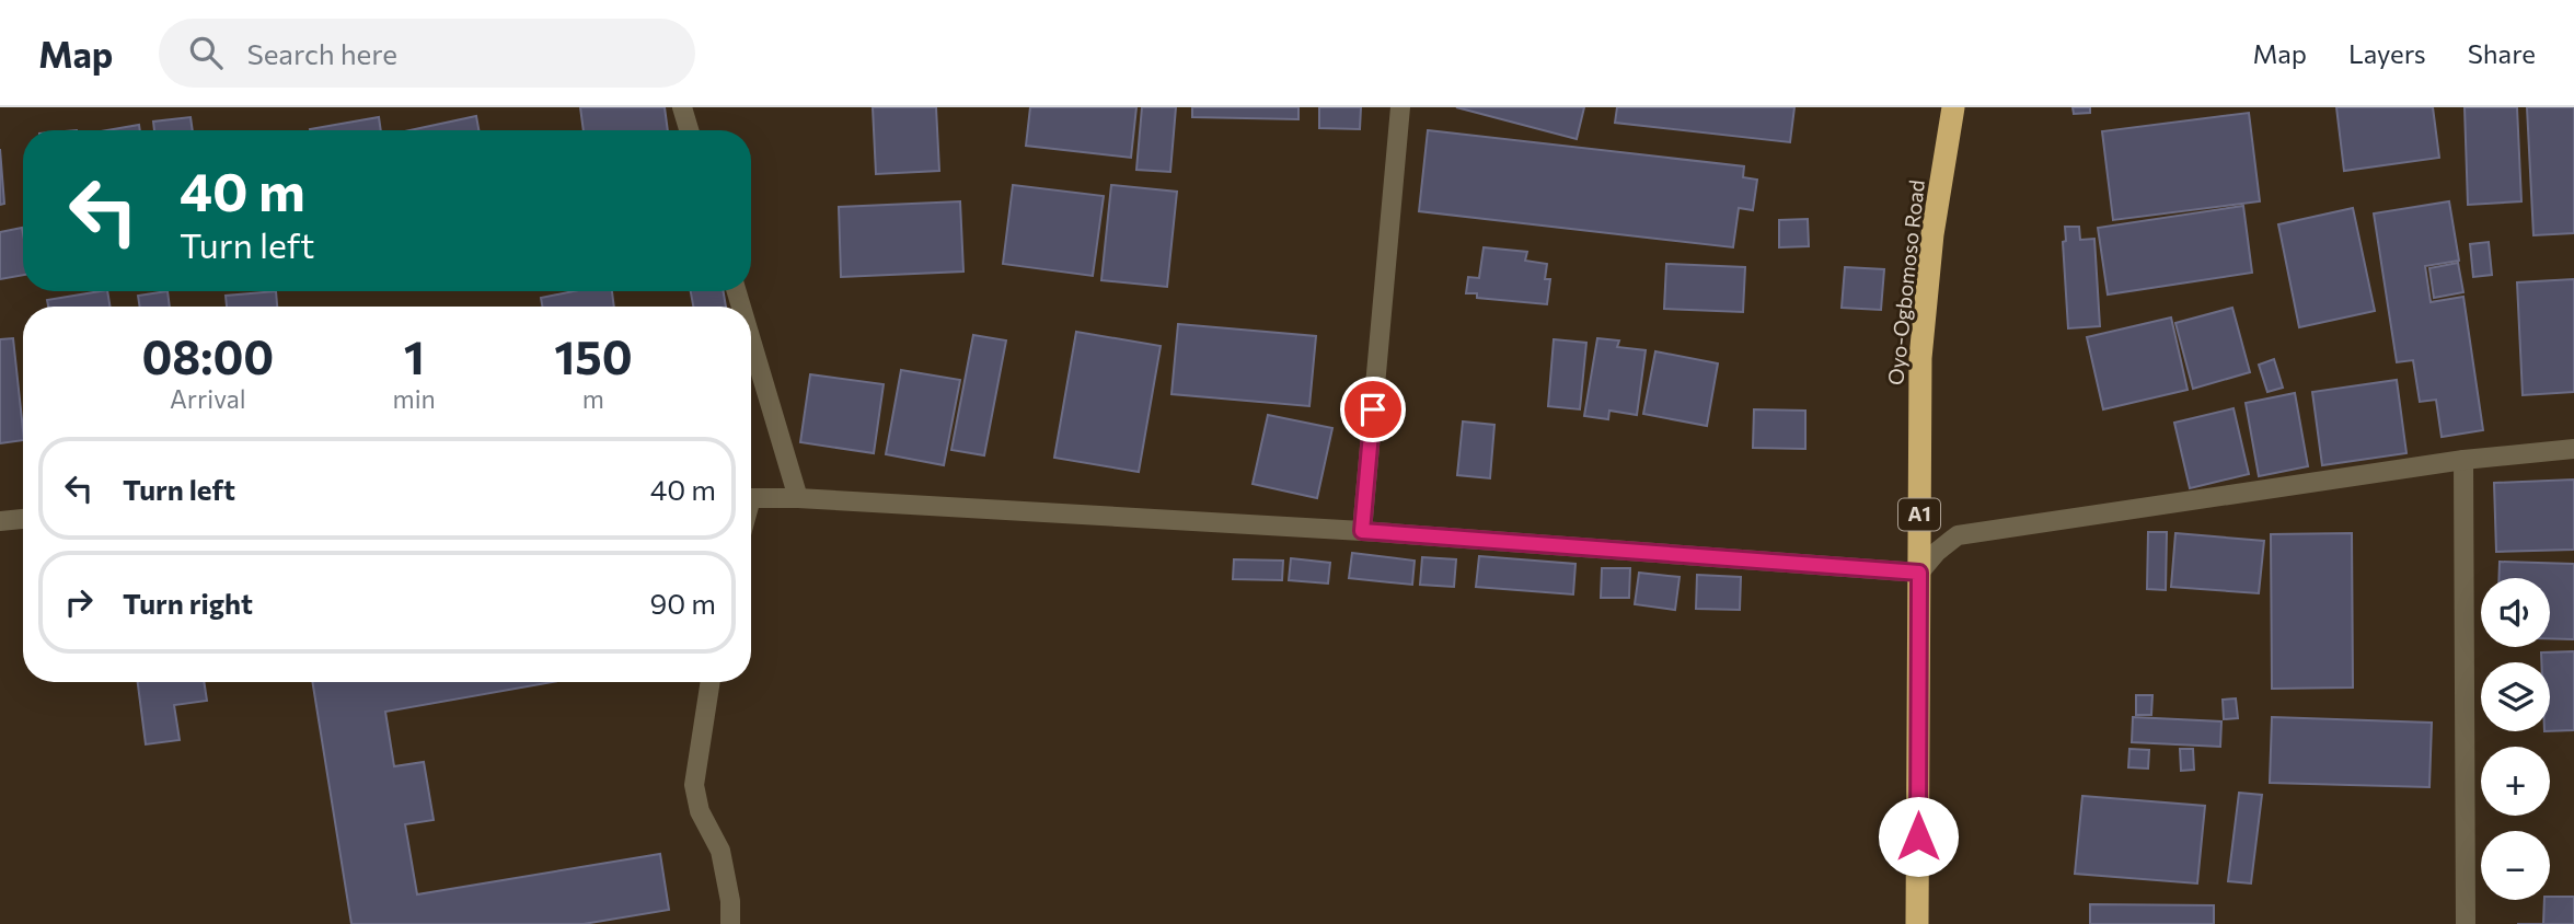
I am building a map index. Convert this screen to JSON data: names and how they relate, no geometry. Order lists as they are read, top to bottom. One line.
{"streets":{"highway":["Oyo-Ogbomoso Road","A1"]},"page":{"header":"Map","search":"Search here","nav":["Map","Layers","Share"],"turn":["40 m","Turn left"],"eta":["08:00","Arrival","1","min","150","m"],"list":[{"name":"Turn left","value":"40 m"},{"name":"Turn right","value":"90 m"}],"map_buttons":["+","−"]}}
